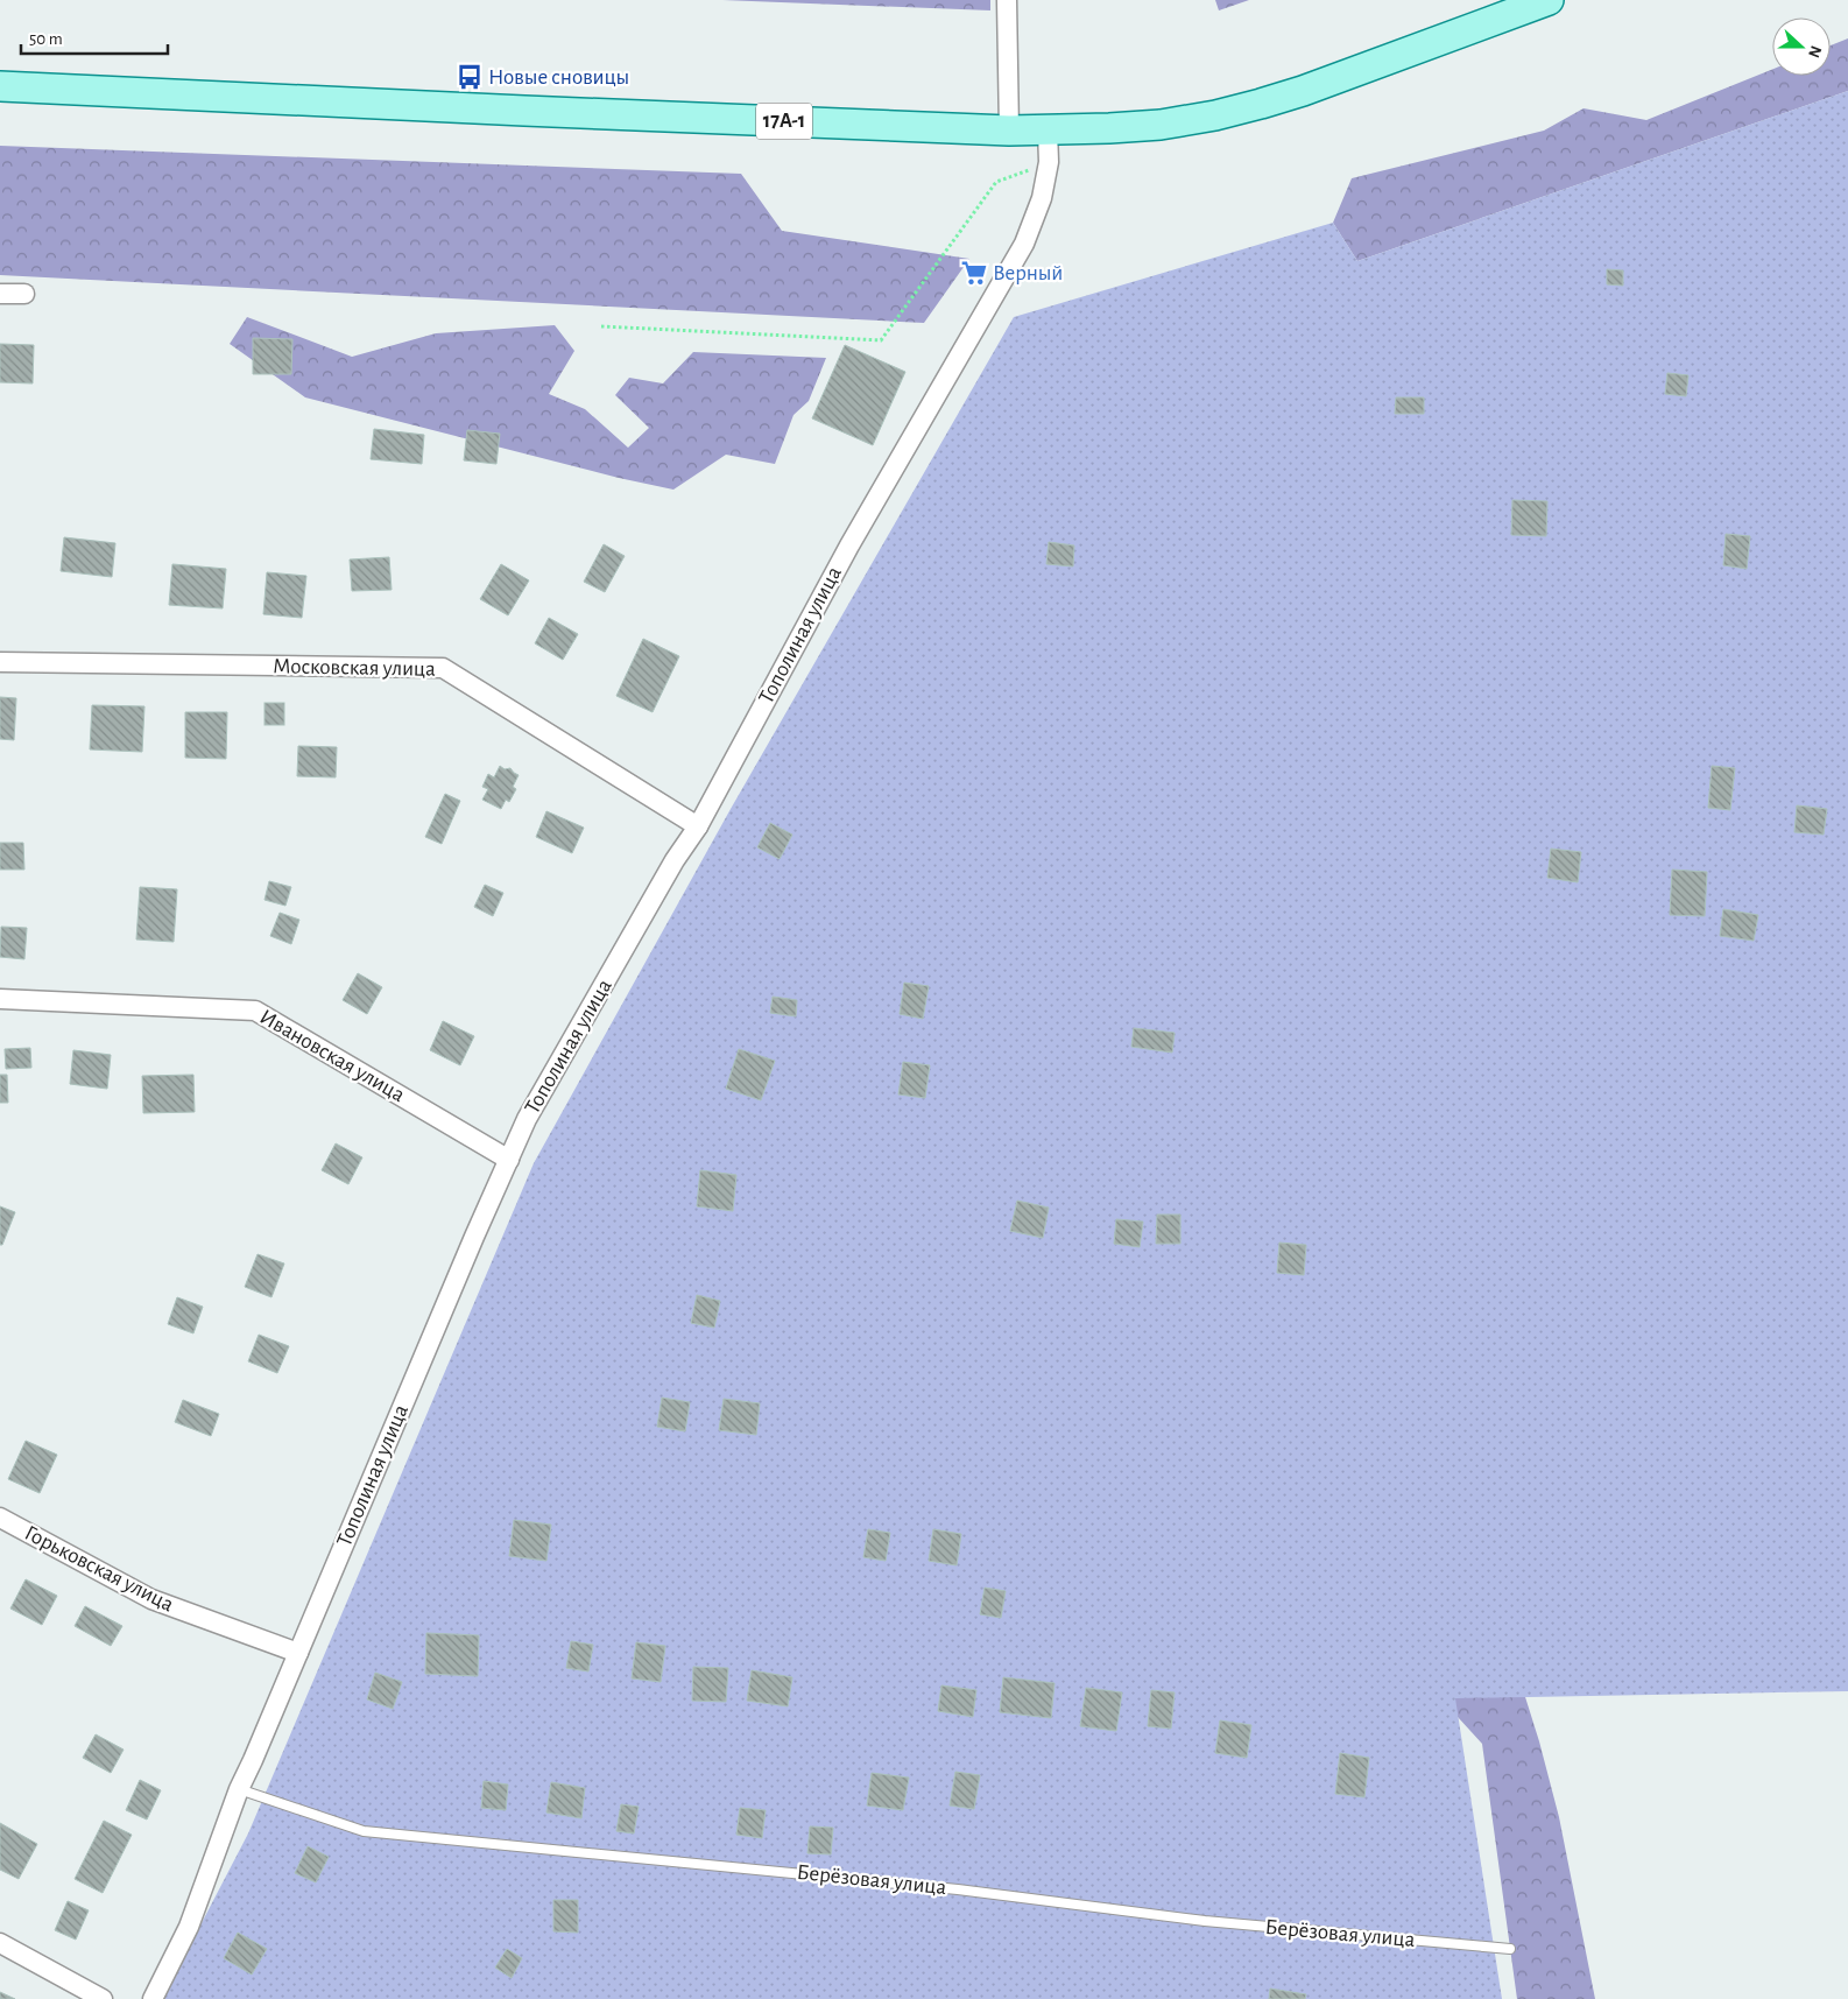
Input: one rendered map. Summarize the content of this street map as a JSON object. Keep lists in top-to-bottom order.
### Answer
{
  "streets": {
    "main road": ["17А-1"],
    "street": [
      "Тополиная улица",
      "Московская улица",
      "Ивановская улица",
      "Горьковская улица"
    ],
    "lane": ["Берёзовая улица"]
  },
  "crossings": [
    ["17А-1", "Тополиная улица"],
    ["Тополиная улица", "Московская улица"],
    ["Тополиная улица", "Ивановская улица"],
    ["Тополиная улица", "Горьковская улица"],
    ["Тополиная улица", "Берёзовая улица"]
  ],
  "places": {
    "bus stop": ["Новые сновицы"],
    "supermarket": ["Верный"]
  },
  "scale_bar": "50 m",
  "north": "right"
}
